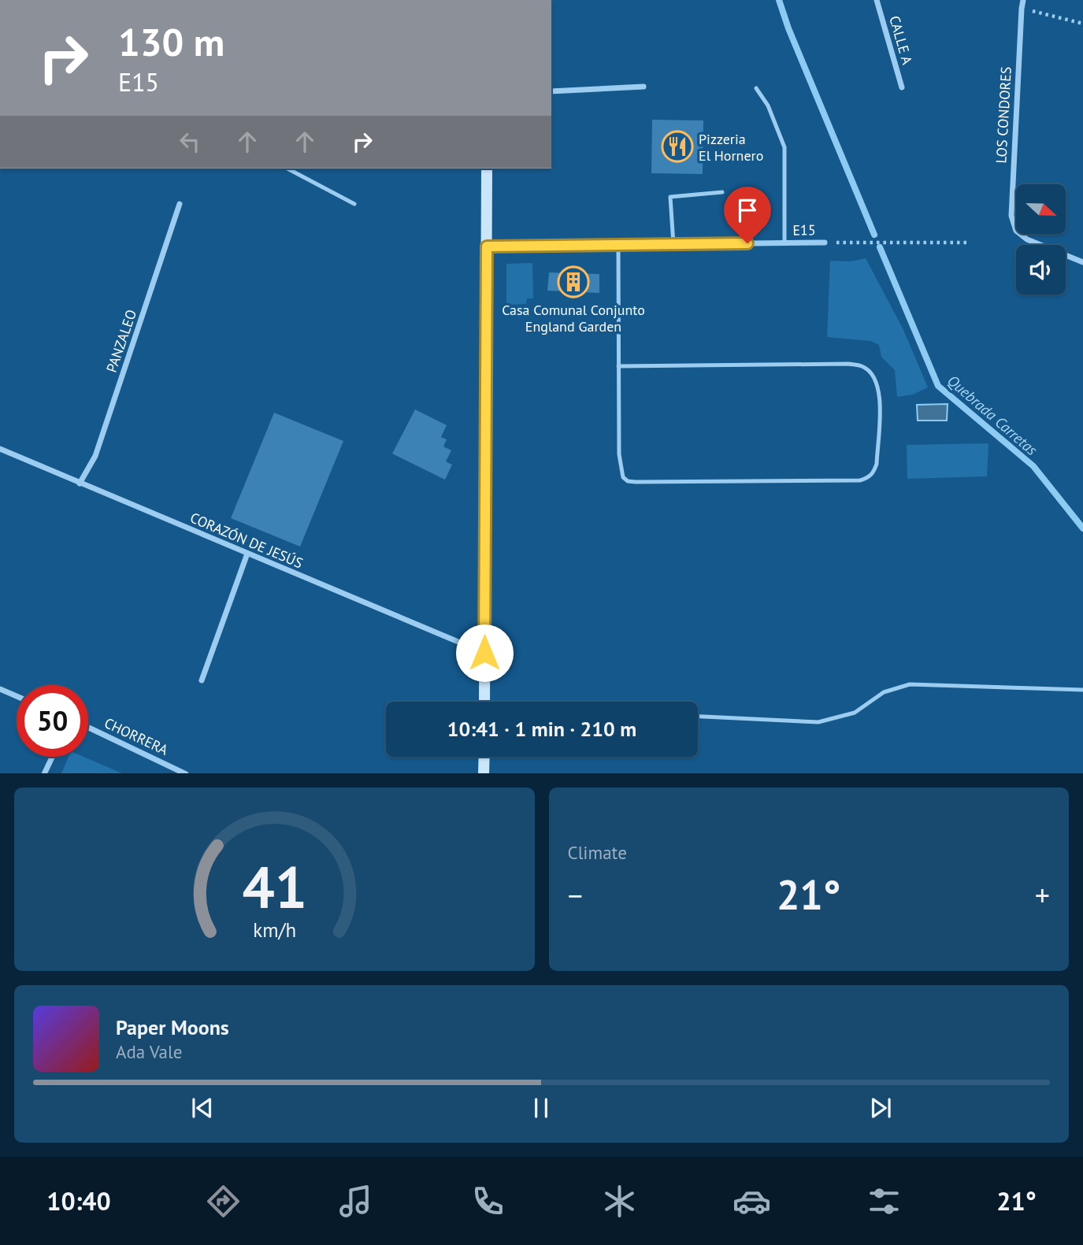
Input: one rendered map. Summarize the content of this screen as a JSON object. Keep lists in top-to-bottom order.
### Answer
{
  "streets": {
    "street": [
      "CALLE A",
      "LOS CONDORES",
      "E15",
      "PANZALEO",
      "CORAZÓN DE JESÚS",
      "CHORRERA"
    ]
  },
  "crossings": [
    ["PANZALEO", "CORAZÓN DE JESÚS"]
  ],
  "water": ["Quebrada Carretas"],
  "places": {
    "restaurant": ["Pizzeria El Hornero"],
    "building": ["Casa Comunal Conjunto England Garden"]
  },
  "north": "right",
  "page": {
    "turn": ["130 m", "E15"],
    "limit": "50",
    "trip": "10:41 · 1 min · 210 m",
    "tile": "Climate",
    "heat": ["−", "21°", "+"],
    "song": ["Paper Moons", "Ada Vale"],
    "tabs": ["10:40", "21°"],
    "gauge": ["41", "km/h"]
  }
}
